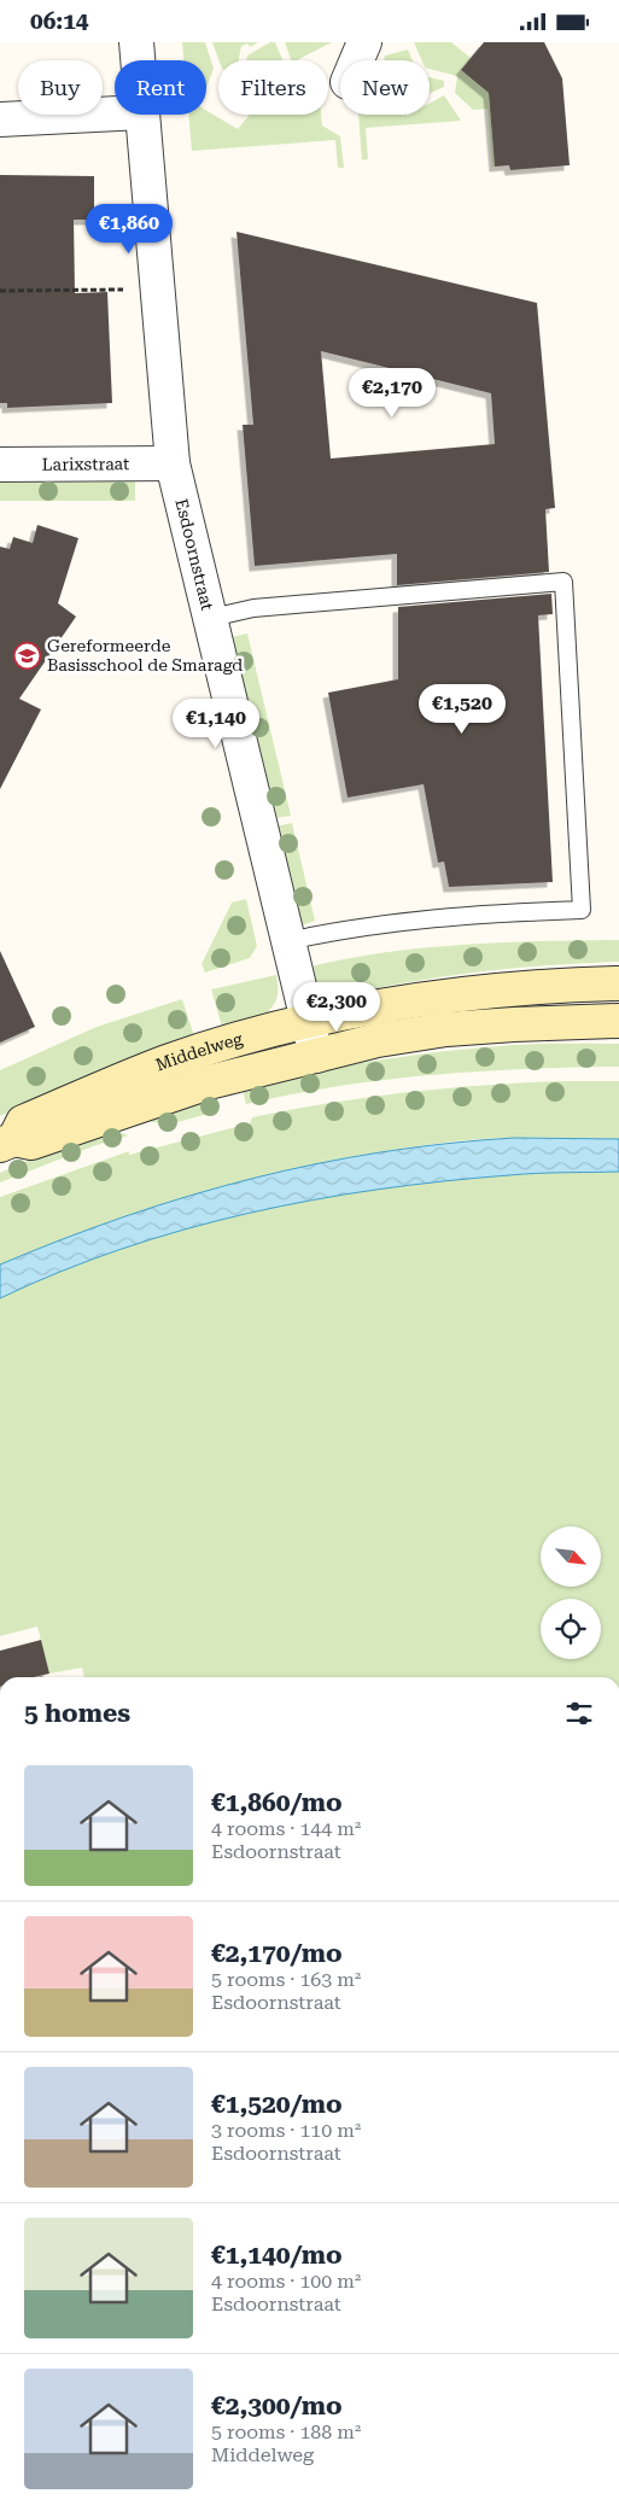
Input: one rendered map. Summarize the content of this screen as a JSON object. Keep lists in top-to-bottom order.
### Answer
{
  "streets": {
    "main road": ["Middelweg"],
    "street": ["Larixstraat", "Esdoornstraat"]
  },
  "crossings": [
    ["Larixstraat", "Esdoornstraat"],
    ["Esdoornstraat", "Middelweg"]
  ],
  "places": {
    "school or university": ["Gereformeerde Basisschool de Smaragd"]
  },
  "north": "bottom right",
  "page": {
    "status": "06:14",
    "chip": [
      "Buy",
      "Rent",
      "Filters",
      "New"
    ],
    "price": [
      "€1,860",
      "€2,170",
      "€1,520",
      "€1,140",
      "€2,300"
    ],
    "heading": "5 homes",
    "list": [
      {
        "name": "€1,860/mo",
        "note": "4 rooms · 144 m² · Esdoornstraat"
      },
      {
        "name": "€2,170/mo",
        "note": "5 rooms · 163 m² · Esdoornstraat"
      },
      {
        "name": "€1,520/mo",
        "note": "3 rooms · 110 m² · Esdoornstraat"
      },
      {
        "name": "€1,140/mo",
        "note": "4 rooms · 100 m² · Esdoornstraat"
      },
      {
        "name": "€2,300/mo",
        "note": "5 rooms · 188 m² · Middelweg"
      }
    ]
  }
}
